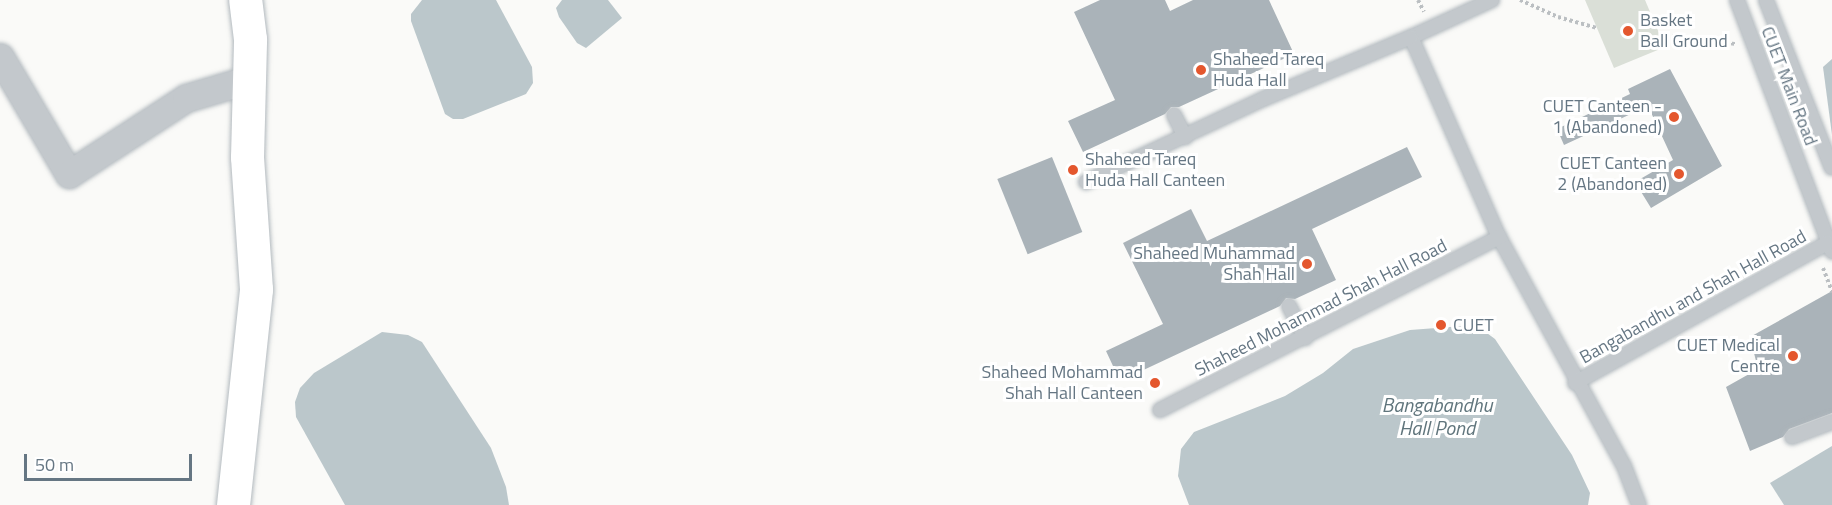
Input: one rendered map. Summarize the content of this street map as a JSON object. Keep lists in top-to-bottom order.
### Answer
{
  "streets": {
    "lane": ["CUET Main Road", "Bangabandhu and Shah Hall Road", "Shaheed Mohammad Shah Hall Road"]
  },
  "crossings": [
    ["CUET Main Road", "Bangabandhu and Shah Hall Road"]
  ],
  "water": ["Bangabandhu Hall Pond"],
  "places": [
    "Basket Ball Ground",
    "Shaheed Tareq Huda Hall",
    "CUET Canteen - 1 (Abandoned)",
    "Shaheed Tareq Huda Hall Canteen",
    "CUET Canteen 2 (Abandoned)",
    "Shaheed Muhammad Shah Hall",
    "CUET",
    "CUET Medical Centre",
    "Shaheed Mohammad Shah Hall Canteen"
  ],
  "scale_bar": "50 m"
}
